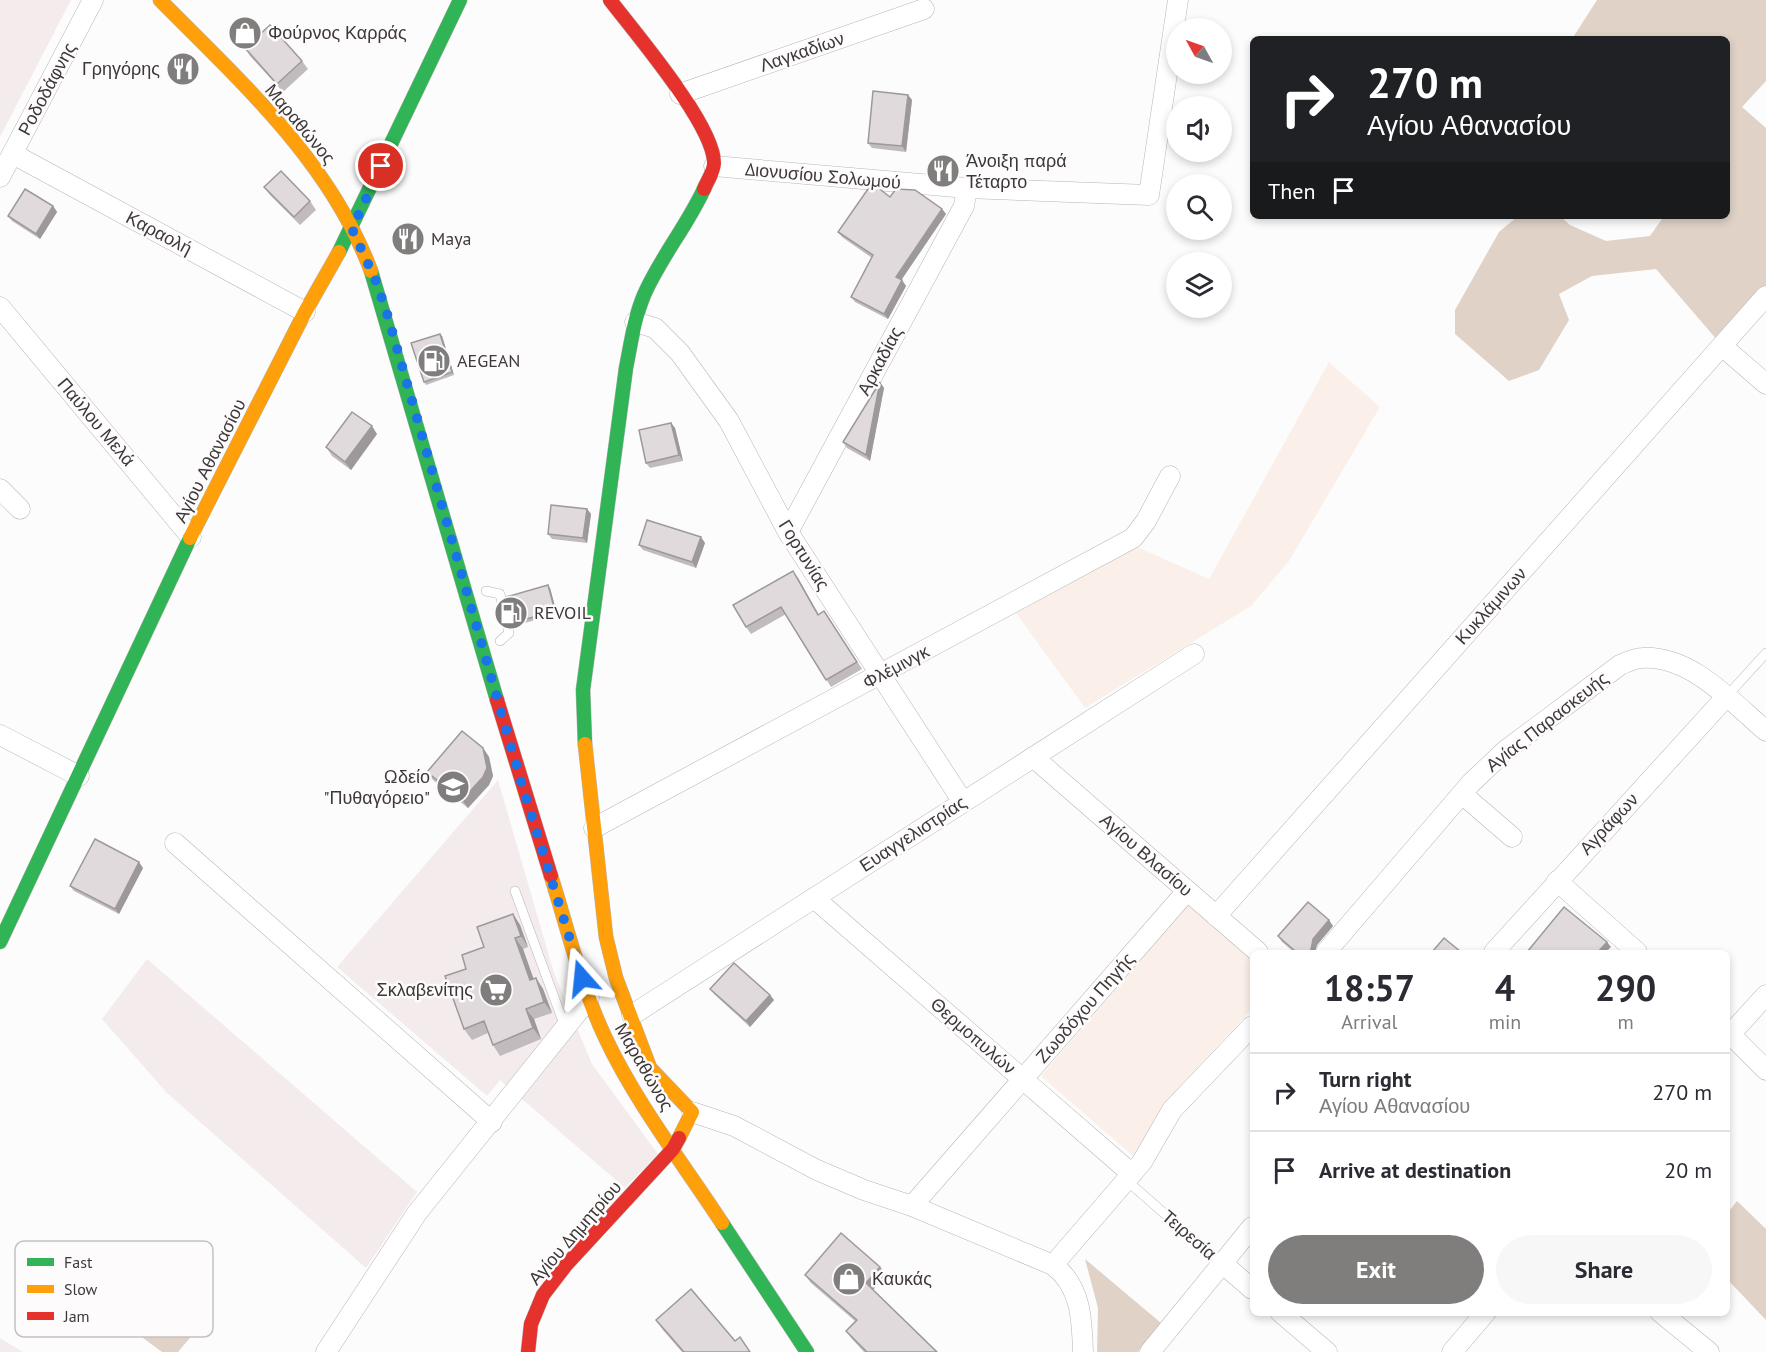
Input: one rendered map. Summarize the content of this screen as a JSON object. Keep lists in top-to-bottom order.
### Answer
{
  "streets": {
    "street": [
      "Λαγκαδίων",
      "Ροδοδάφνης",
      "Μαραθώνος",
      "Διονυσίου Σολωμού",
      "Καραολή",
      "Αρκαδίας",
      "Παύλου Μελά",
      "Αγίου Αθανασίου",
      "Γορτυνίας",
      "Κυκλάμινων",
      "Φλέμινγκ",
      "Αγίας Παρασκευής",
      "Αγράφων",
      "Ευαγγελιστρίας",
      "Αγίου Βλασίου",
      "Ζωοδόχου Πηγής",
      "Θερμοπυλών",
      "Αγίου Δημητρίου",
      "Τειρεσία"
    ]
  },
  "crossings": [
    ["Ροδοδάφνης", "Καραολή"],
    ["Μαραθώνος", "Αγίου Αθανασίου"],
    ["Μαραθώνος", "Αγίου Δημητρίου"],
    ["Διονυσίου Σολωμού", "Αρκαδίας"],
    ["Καραολή", "Αγίου Αθανασίου"],
    ["Αρκαδίας", "Γορτυνίας"],
    ["Παύλου Μελά", "Αγίου Αθανασίου"],
    ["Γορτυνίας", "Φλέμινγκ"],
    ["Γορτυνίας", "Ευαγγελιστρίας"],
    ["Κυκλάμινων", "Αγίου Βλασίου"],
    ["Αγίας Παρασκευής", "Αγράφων"],
    ["Ευαγγελιστρίας", "Αγίου Βλασίου"],
    ["Ευαγγελιστρίας", "Θερμοπυλών"],
    ["Αγίου Βλασίου", "Ζωοδόχου Πηγής"],
    ["Ζωοδόχου Πηγής", "Θερμοπυλών"],
    ["Θερμοπυλών", "Τειρεσία"]
  ],
  "places": {
    "shop": ["Φούρνος Καρράς", "Καυκάς"],
    "restaurant": ["Γρηγόρης", "Άνοιξη παρά Τέταρτο", "Maya"],
    "fuel station": ["AEGEAN", "REVOIL"],
    "school or university": ["Ωδείο \"Πυθαγόρειο\""],
    "supermarket": ["Σκλαβενίτης"]
  },
  "legend": ["Fast", "Slow", "Jam"],
  "north": "top left",
  "page": {
    "turn": ["270 m", "Αγίου Αθανασίου"],
    "then": "Then",
    "eta": [
      "18:57",
      "Arrival",
      "4",
      "min",
      "290",
      "m"
    ],
    "list": [
      {
        "name": "Turn right",
        "note": "Αγίου Αθανασίου",
        "value": "270 m"
      },
      {
        "name": "Arrive at destination",
        "value": "20 m"
      }
    ],
    "buttons": ["Exit", "Share"]
  }
}
